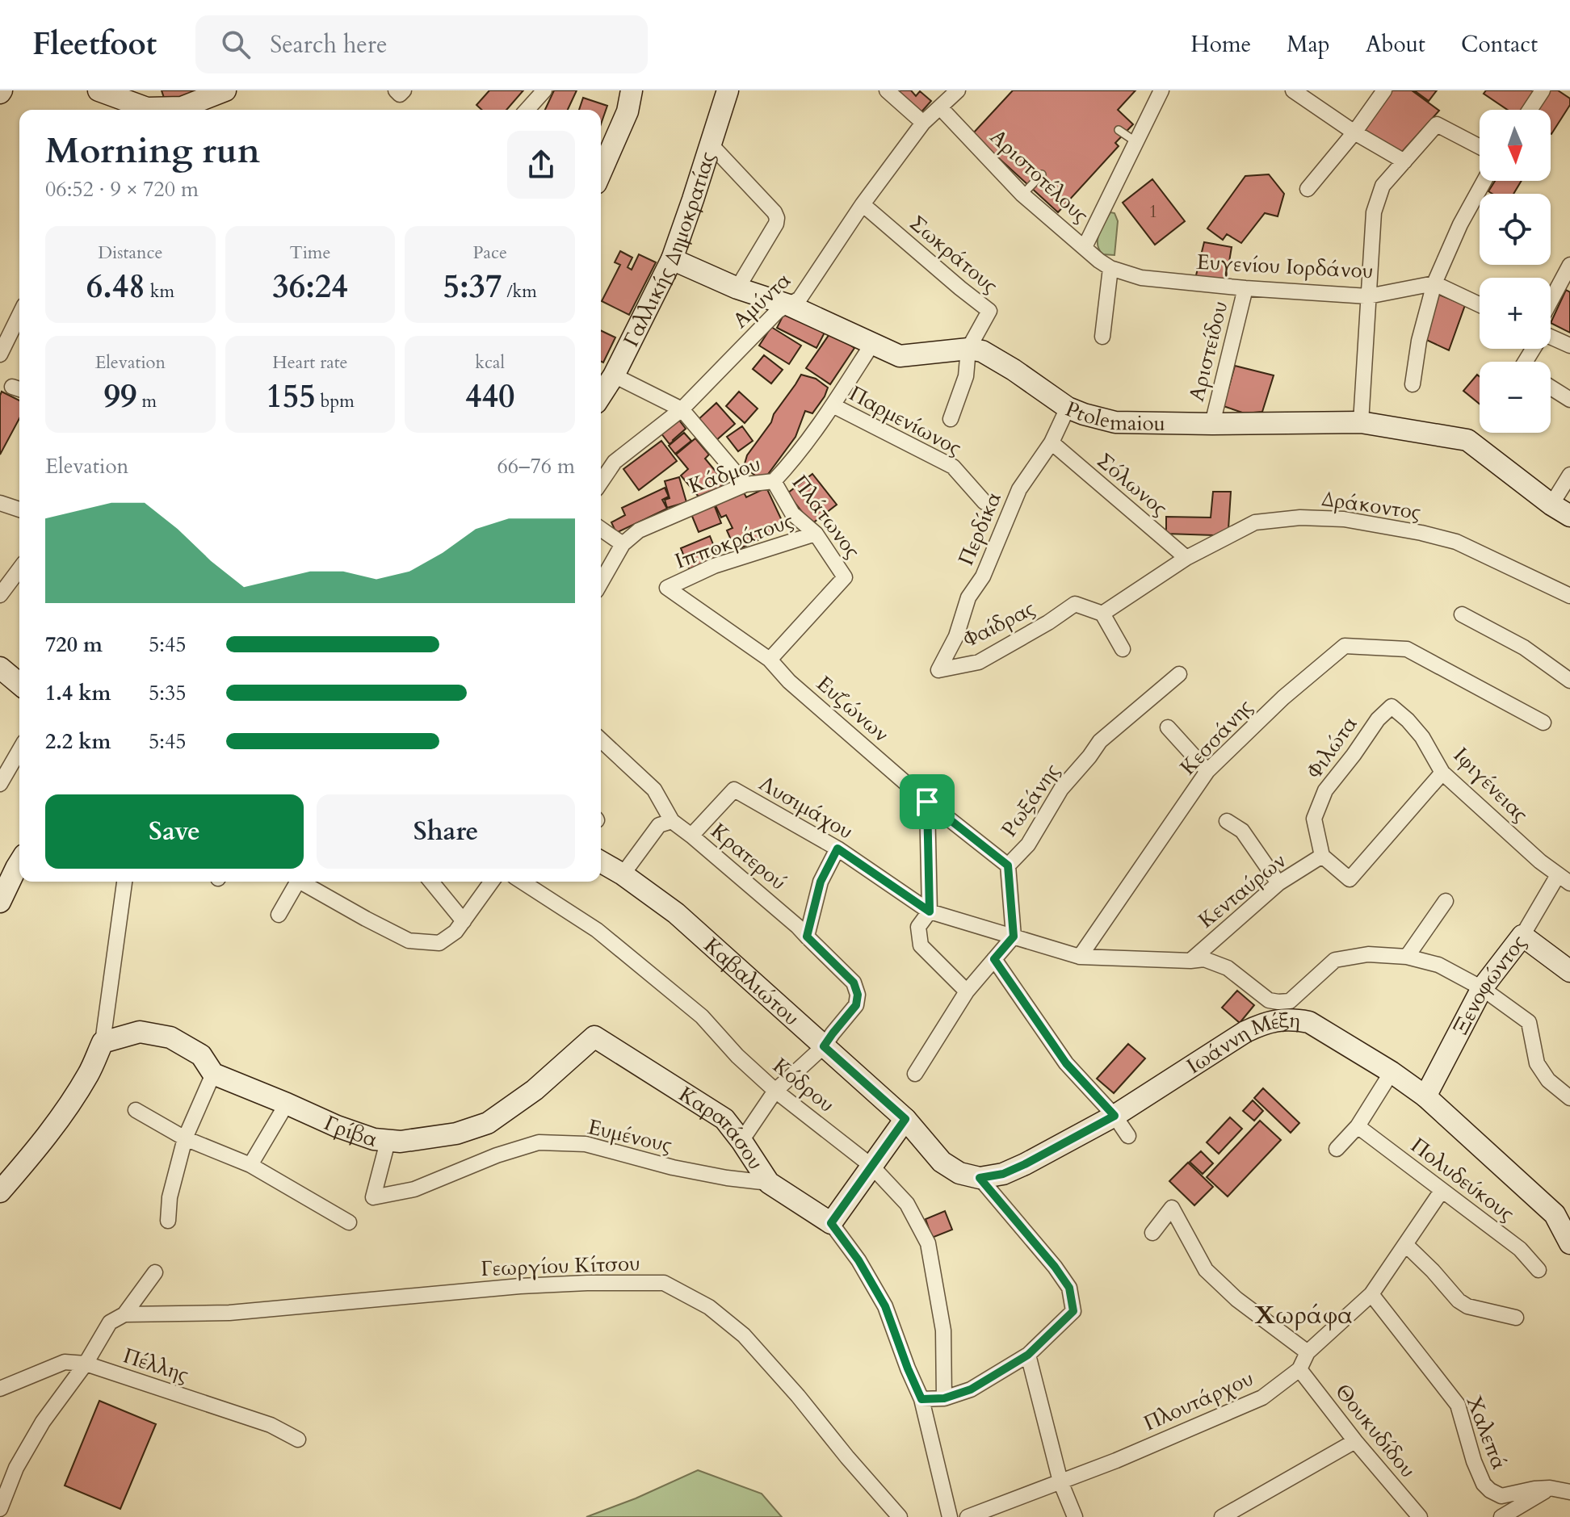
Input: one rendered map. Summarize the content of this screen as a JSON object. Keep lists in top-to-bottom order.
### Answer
{
  "streets": {
    "street": [
      "Αριστοτέλους",
      "Γαλλικής Δημοκρατίας",
      "Σωκράτους",
      "Ευγενίου Ιορδάνου",
      "Αμύντα",
      "Αριστείδου",
      "Ptolemaiou",
      "Παρμενίωνος",
      "Κάδμου",
      "Σόλωνος",
      "Δράκοντος",
      "Πλάτωνος",
      "Περδίκα",
      "Ιπποκράτους",
      "Φαίδρας",
      "Ευζώνων",
      "Κεσσάνης",
      "Φιλώτα",
      "Ιφιγένειας",
      "Ρωξάνης",
      "Λυσιμάχου",
      "Κρατερού",
      "Κενταύρων",
      "Καβαλιώτου",
      "Ξενοφώντος",
      "Ιωάννη Μέξη",
      "Κόδρου",
      "Γρίβα",
      "Καρατάσου",
      "Ευμένους",
      "Πολυδεύκους",
      "Γεωργίου Κίτσου",
      "Πέλλης",
      "Πλουτάρχου",
      "Θουκυδίδου",
      "Χαλεπά"
    ]
  },
  "crossings": [
    ["Αριστοτέλους", "Ευγενίου Ιορδάνου"],
    ["Αριστοτέλους", "Αμύντα"],
    ["Γαλλικής Δημοκρατίας", "Ptolemaiou"],
    ["Σωκράτους", "Αμύντα"],
    ["Σωκράτους", "Ptolemaiou"],
    ["Ευγενίου Ιορδάνου", "Αριστείδου"],
    ["Αμύντα", "Ptolemaiou"],
    ["Αριστείδου", "Ptolemaiou"],
    ["Ptolemaiou", "Κάδμου"],
    ["Ptolemaiou", "Περδίκα"],
    ["Παρμενίωνος", "Κάδμου"],
    ["Κάδμου", "Πλάτωνος"],
    ["Σόλωνος", "Δράκοντος"],
    ["Σόλωνος", "Περδίκα"],
    ["Δράκοντος", "Φαίδρας"],
    ["Πλάτωνος", "Ιπποκράτους"],
    ["Πλάτωνος", "Ευζώνων"],
    ["Περδίκα", "Φαίδρας"],
    ["Ιπποκράτους", "Ευζώνων"],
    ["Ευζώνων", "Ρωξάνης"],
    ["Κεσσάνης", "Λυσιμάχου"],
    ["Φιλώτα", "Ιφιγένειας"],
    ["Φιλώτα", "Κενταύρων"],
    ["Ιφιγένειας", "Ξενοφώντος"],
    ["Ρωξάνης", "Λυσιμάχου"],
    ["Λυσιμάχου", "Κρατερού"],
    ["Λυσιμάχου", "Κενταύρων"],
    ["Λυσιμάχου", "Ξενοφώντος"],
    ["Κρατερού", "Καβαλιώτου"],
    ["Καβαλιώτου", "Ιωάννη Μέξη"],
    ["Ξενοφώντος", "Ιωάννη Μέξη"],
    ["Γρίβα", "Καρατάσου"],
    ["Γρίβα", "Ευμένους"],
    ["Καρατάσου", "Ευμένους"],
    ["Πολυδεύκους", "Πλουτάρχου"],
    ["Πλουτάρχου", "Θουκυδίδου"],
    ["Πλουτάρχου", "Χαλεπά"]
  ],
  "districts": ["Χωράφα"],
  "house_numbers": ["1"],
  "north": "bottom",
  "page": {
    "header": "Fleetfoot",
    "search": "Search here",
    "nav": [
      "Home",
      "Map",
      "About",
      "Contact"
    ],
    "map_buttons": ["+", "−"],
    "heading": ["Morning run", "06:52 · 9 × 720 m"],
    "stats": [
      ["Distance", "6.48 km"],
      ["Time", "36:24"],
      ["Pace", "5:37 /km"],
      ["Elevation", "99 m"],
      ["Heart rate", "155 bpm"],
      ["kcal", "440"]
    ],
    "chart": ["Elevation", "66–76 m"],
    "list": [
      {
        "name": "720 m",
        "note": "5:45"
      },
      {
        "name": "1.4 km",
        "note": "5:35"
      },
      {
        "name": "2.2 km",
        "note": "5:45"
      }
    ],
    "buttons": ["Save", "Share"]
  }
}
